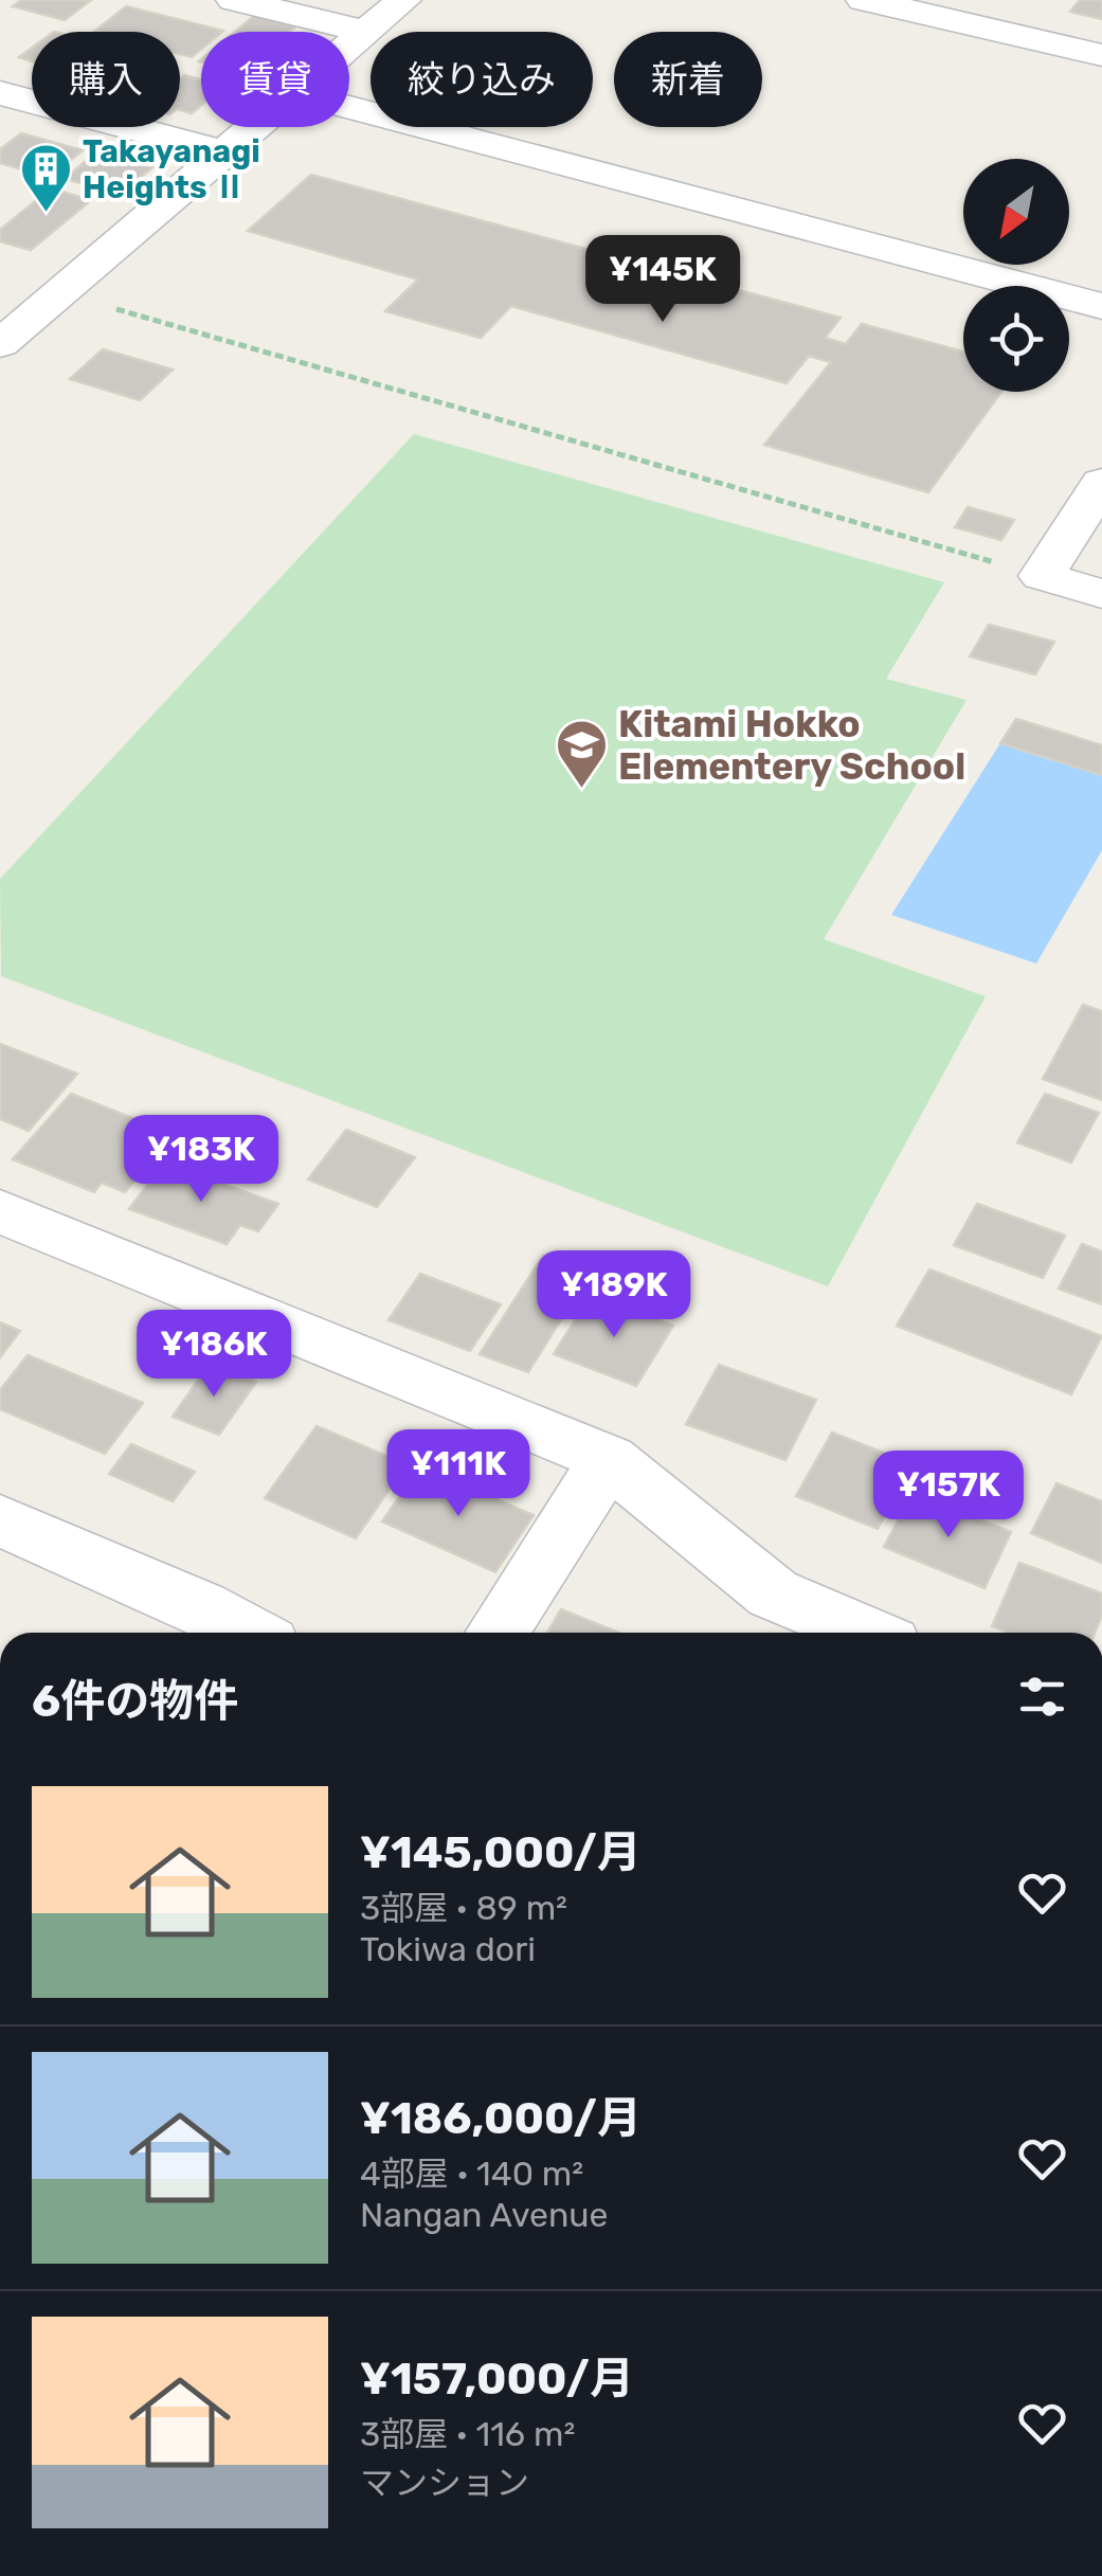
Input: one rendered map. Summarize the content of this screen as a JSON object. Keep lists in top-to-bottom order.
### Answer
{
  "places": {
    "building": ["Takayanagi Heights Ⅱ"],
    "school or university": ["Kitami Hokko Elementery School"]
  },
  "north": "bottom left",
  "page": {
    "chip": [
      "購入",
      "賃貸",
      "絞り込み",
      "新着"
    ],
    "price": [
      "¥145K",
      "¥183K",
      "¥189K",
      "¥186K",
      "¥111K",
      "¥157K"
    ],
    "heading": "6件の物件",
    "list": [
      {
        "name": "¥145,000/月",
        "note": "3部屋 · 89 m² · Tokiwa dori"
      },
      {
        "name": "¥186,000/月",
        "note": "4部屋 · 140 m² · Nangan Avenue"
      },
      {
        "name": "¥157,000/月",
        "note": "3部屋 · 116 m² · マンション"
      }
    ]
  }
}
